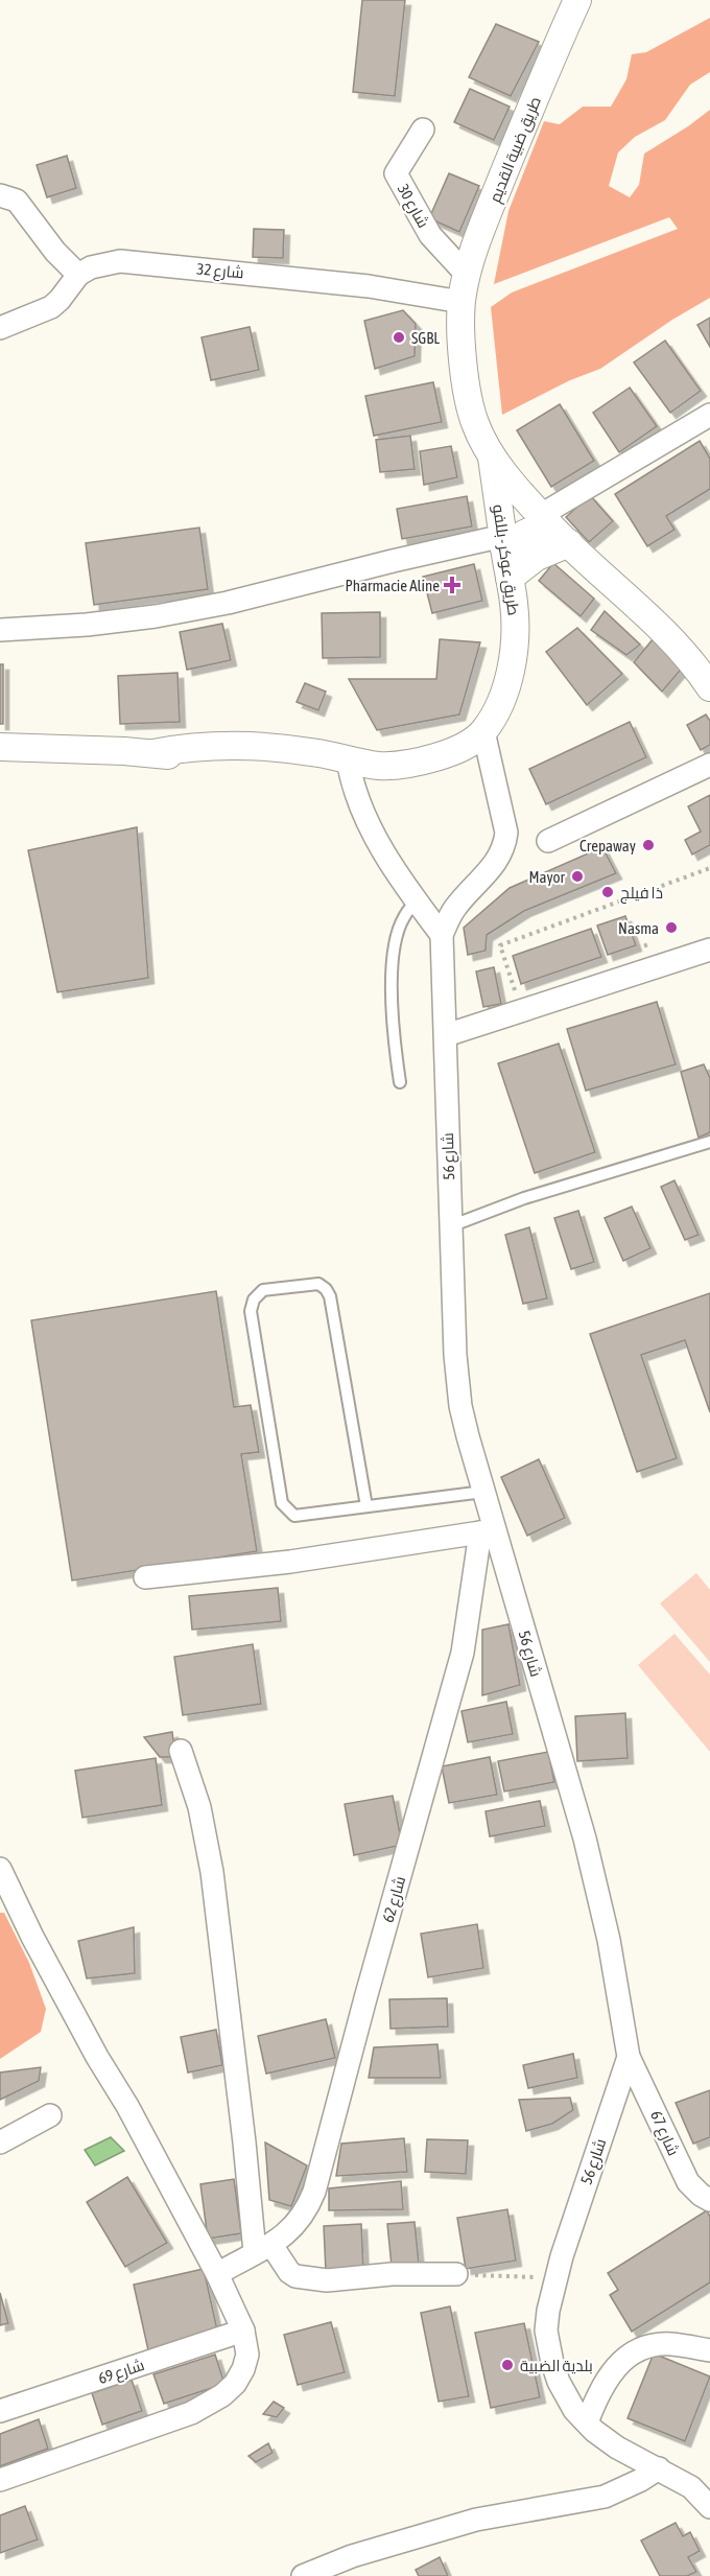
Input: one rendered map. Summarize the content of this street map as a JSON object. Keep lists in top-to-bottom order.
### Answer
{
  "streets": {
    "street": [
      "طريق ضبية القديم",
      "شارع 30",
      "شارع 32",
      "طريق عوكر - بللفو",
      "شارع 56",
      "شارع 62",
      "شارع 67",
      "شارع 69"
    ]
  },
  "crossings": [
    ["طريق ضبية القديم", "شارع 30"],
    ["طريق ضبية القديم", "شارع 32"],
    ["طريق ضبية القديم", "طريق عوكر - بللفو"],
    ["طريق عوكر - بللفو", "شارع 56"],
    ["شارع 56", "شارع 62"],
    ["شارع 56", "شارع 67"]
  ],
  "places": {
    "other": [
      "SGBL",
      "Crepaway",
      "Mayor",
      "ذا فيلج",
      "Nasma",
      "بلدية الضبية"
    ],
    "health": ["Pharmacie Aline"]
  }
}
